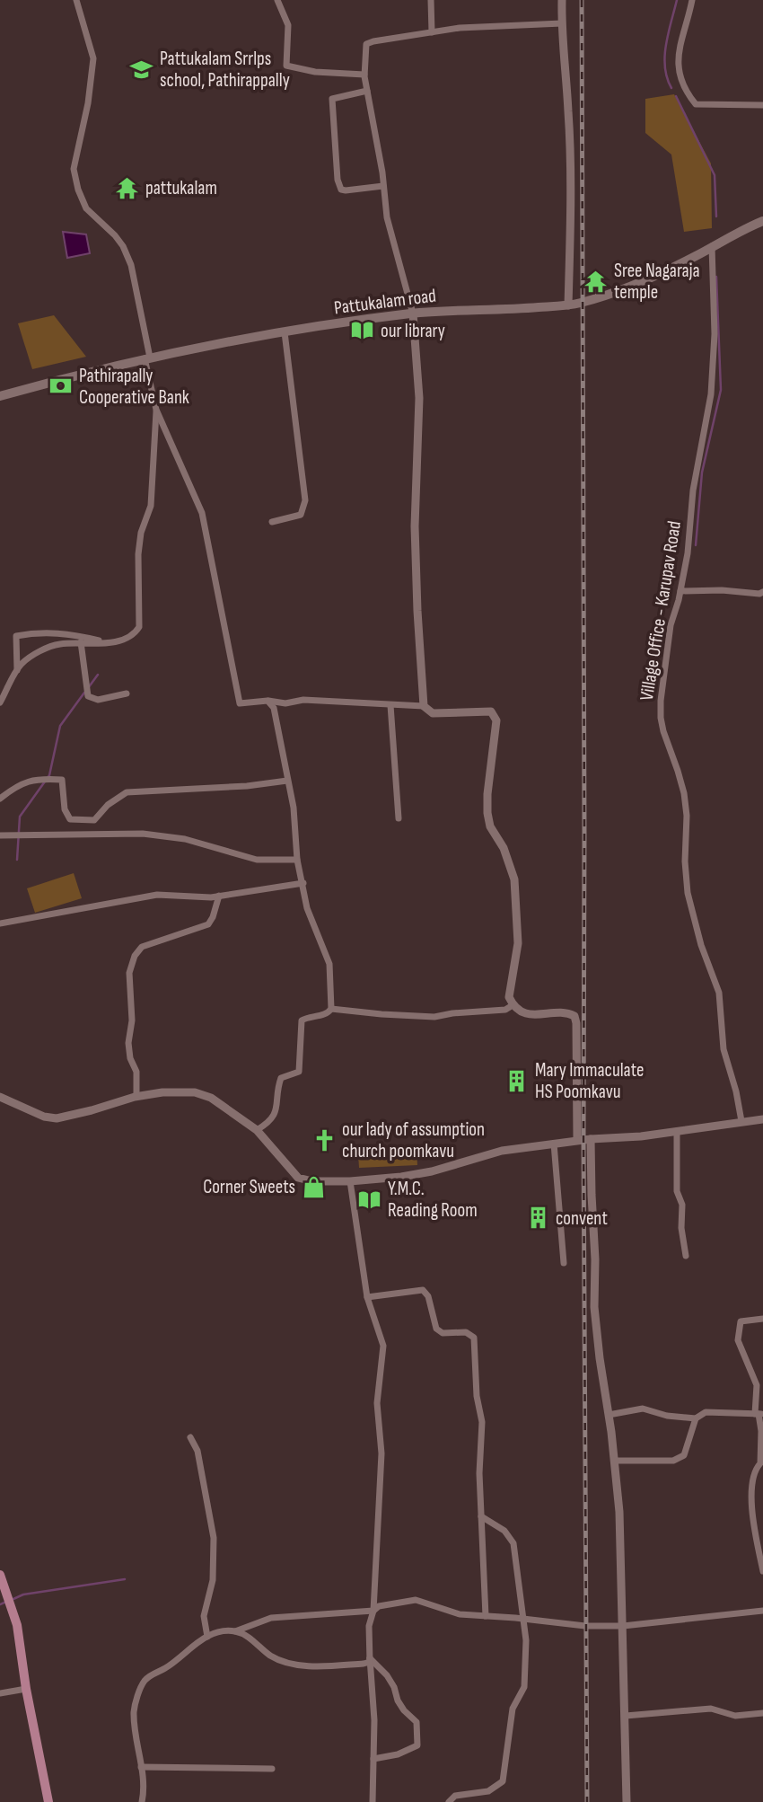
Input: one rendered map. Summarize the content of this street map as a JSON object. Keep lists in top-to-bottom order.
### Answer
{
  "streets": {
    "main road": ["Pattukalam road"],
    "street": ["Village Office - Karupav Road"]
  },
  "crossings": [
    ["Pattukalam road", "Village Office - Karupav Road"]
  ],
  "places": {
    "school or university": ["Pattukalam Srrlps school, Pathirappally"],
    "temple": ["pattukalam", "Sree Nagaraja temple"],
    "library": ["our library", "Y.M.C. Reading Room"],
    "bank": ["Pathirapally Cooperative Bank"],
    "building": ["Mary Immaculate HS Poomkavu", "convent"],
    "church": ["our lady of assumption church poomkavu"],
    "shop": ["Corner Sweets"]
  }
}
